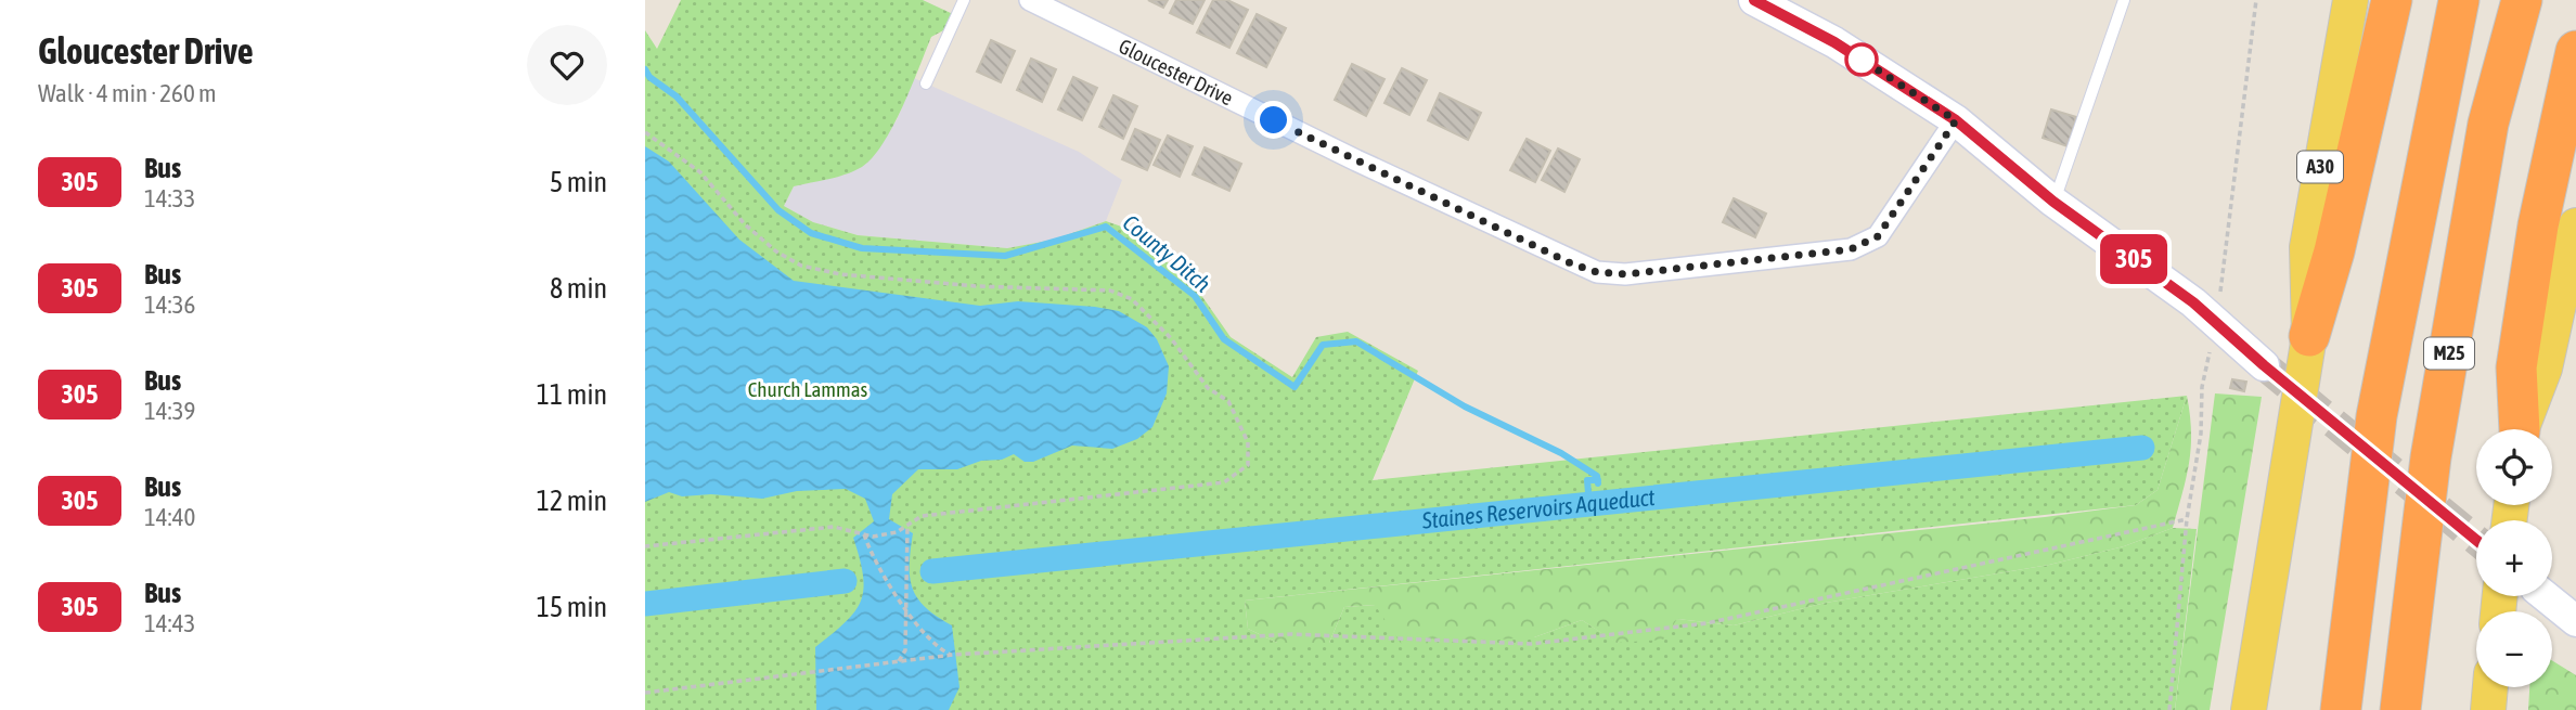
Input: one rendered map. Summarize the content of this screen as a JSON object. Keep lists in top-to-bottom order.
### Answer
{
  "streets": {
    "highway": ["M25"],
    "main road": ["A30"],
    "street": ["Gloucester Drive"]
  },
  "water": ["County Ditch", "Staines Reservoirs Aqueduct"],
  "parks": ["Church Lammas"],
  "lines": ["bus line 305"],
  "page": {
    "heading": ["Gloucester Drive", "Walk · 4 min · 260 m"],
    "on_map": "305",
    "list": [
      {
        "mark": "305",
        "name": "Bus",
        "note": "14:33",
        "value": "5 min"
      },
      {
        "mark": "305",
        "name": "Bus",
        "note": "14:36",
        "value": "8 min"
      },
      {
        "mark": "305",
        "name": "Bus",
        "note": "14:39",
        "value": "11 min"
      },
      {
        "mark": "305",
        "name": "Bus",
        "note": "14:40",
        "value": "12 min"
      },
      {
        "mark": "305",
        "name": "Bus",
        "note": "14:43",
        "value": "15 min"
      }
    ],
    "map_buttons": ["+", "−"]
  }
}
